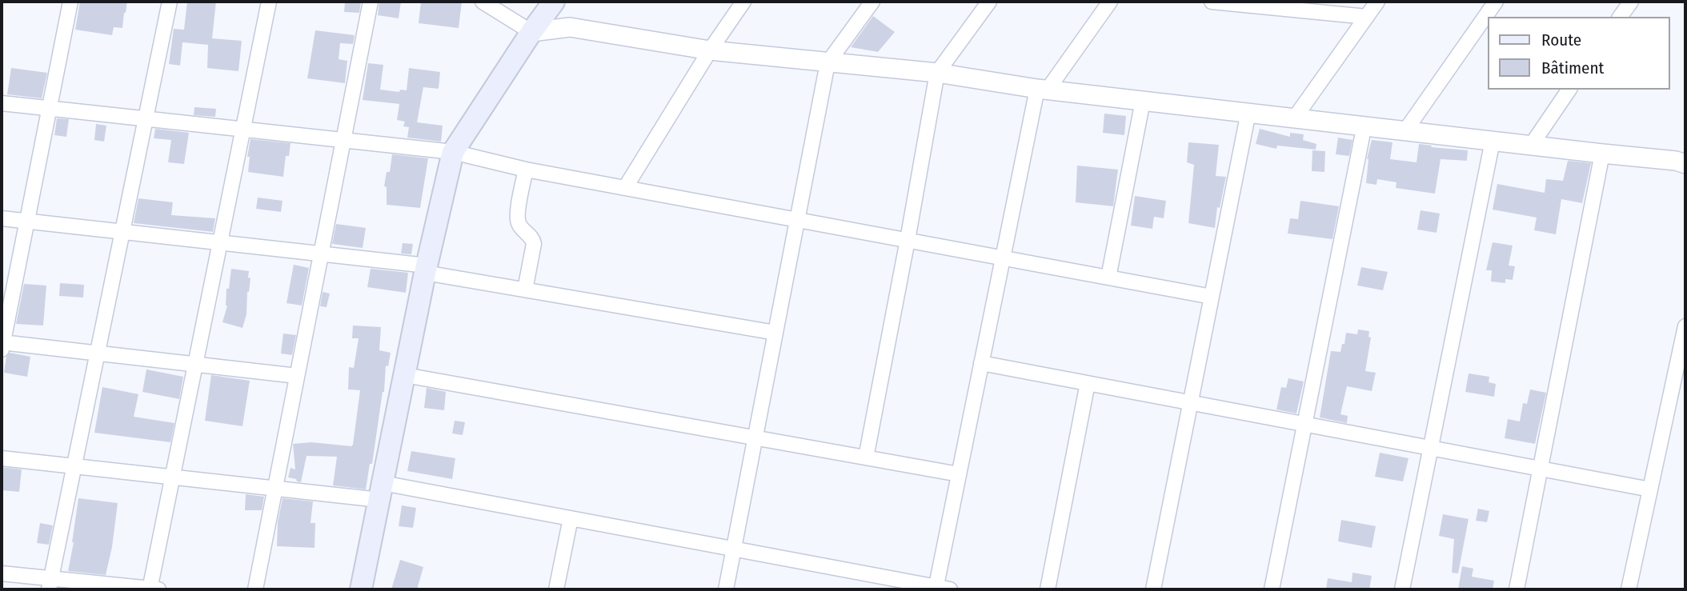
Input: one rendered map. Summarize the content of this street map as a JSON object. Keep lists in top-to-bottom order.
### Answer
{
  "legend": ["Route", "Bâtiment"]
}
